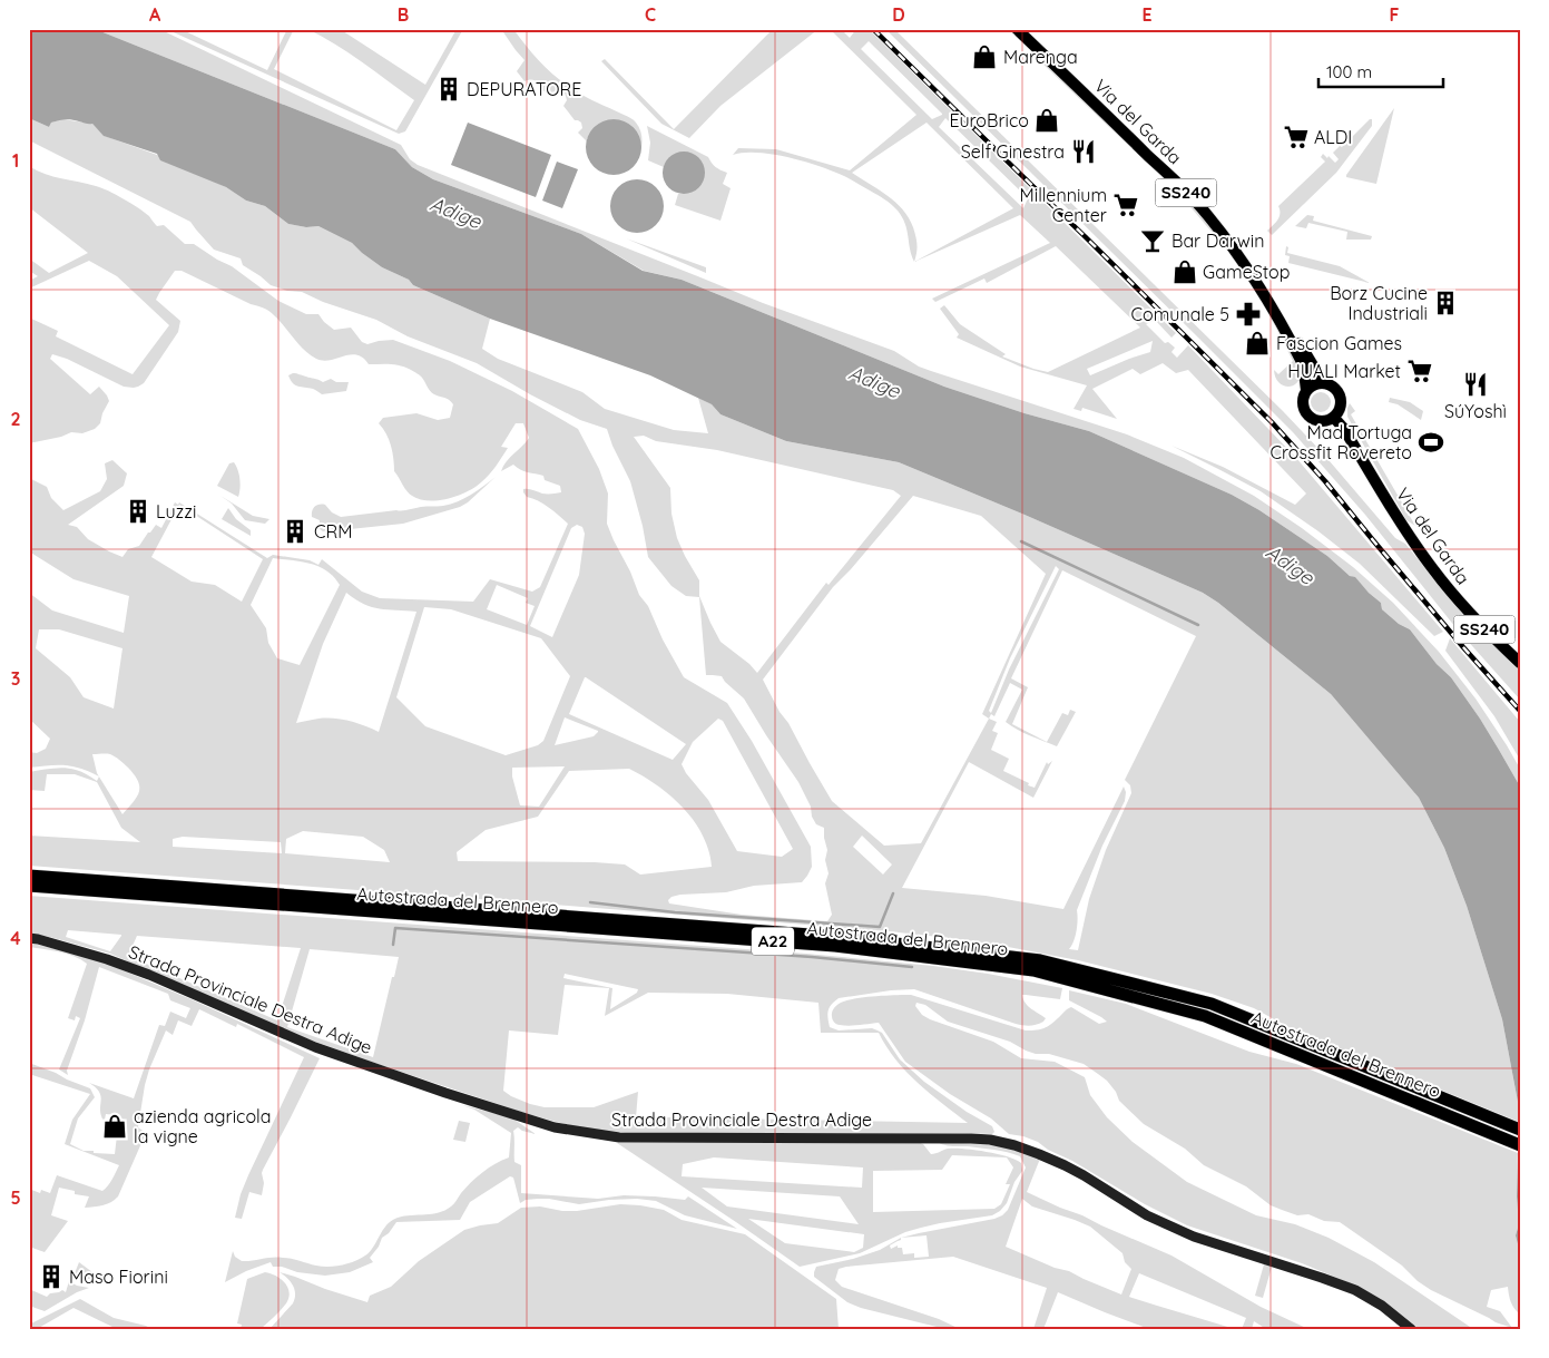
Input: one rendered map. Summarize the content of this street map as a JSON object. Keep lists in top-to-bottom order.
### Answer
{
  "streets": {
    "highway": ["Autostrada del Brennero", "A22"],
    "main road": ["Via del Garda", "SS240", "Strada Provinciale Destra Adige"]
  },
  "water": ["Adige"],
  "places": {
    "shop": [
      "Marenga",
      "EuroBrico",
      "GameStop",
      "Fascion Games",
      "azienda agricola la vigne"
    ],
    "building": [
      "DEPURATORE",
      "Borz Cucine Industriali",
      "Luzzi",
      "CRM",
      "Maso Fiorini"
    ],
    "supermarket": ["ALDI", "Millennium Center", "HUALI Market"],
    "restaurant": ["Self Ginestra", "SúYoshì"],
    "bar": ["Bar Darwin"],
    "pharmacy": ["Comunale 5"],
    "sports": ["Mad Tortuga Crossfit Rovereto"]
  },
  "scale_bar": "100 m",
  "grid": {
    "columns": [
      "A",
      "B",
      "C",
      "D",
      "E",
      "F"
    ],
    "rows": [
      "1",
      "2",
      "3",
      "4",
      "5"
    ]
  }
}
